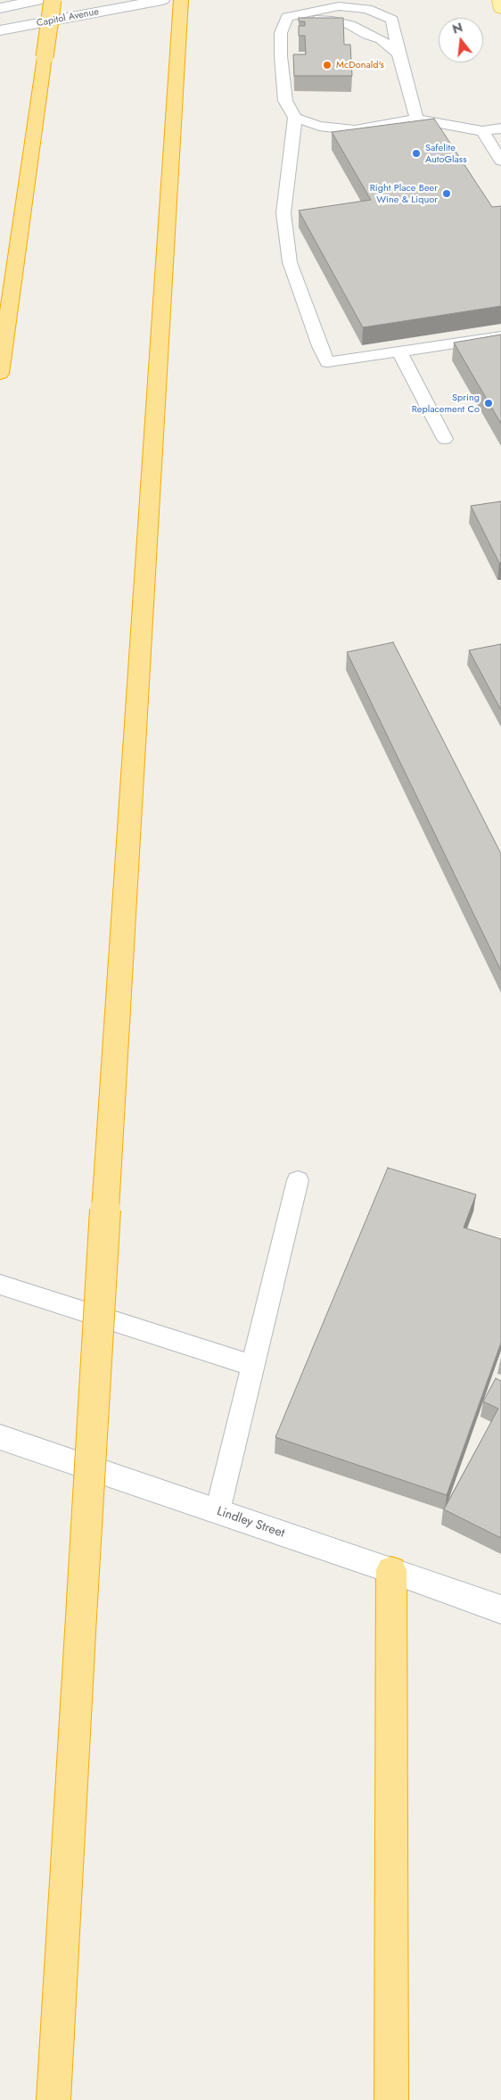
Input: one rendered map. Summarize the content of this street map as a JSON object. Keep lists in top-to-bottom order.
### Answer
{
  "streets": {
    "main road": ["Capitol Avenue", "Lindley Street"]
  },
  "places": [
    "McDonald's",
    "Safelite AutoGlass",
    "Right Place Beer Wine & Liquor",
    "Spring Replacement Co"
  ],
  "north": "top"
}
